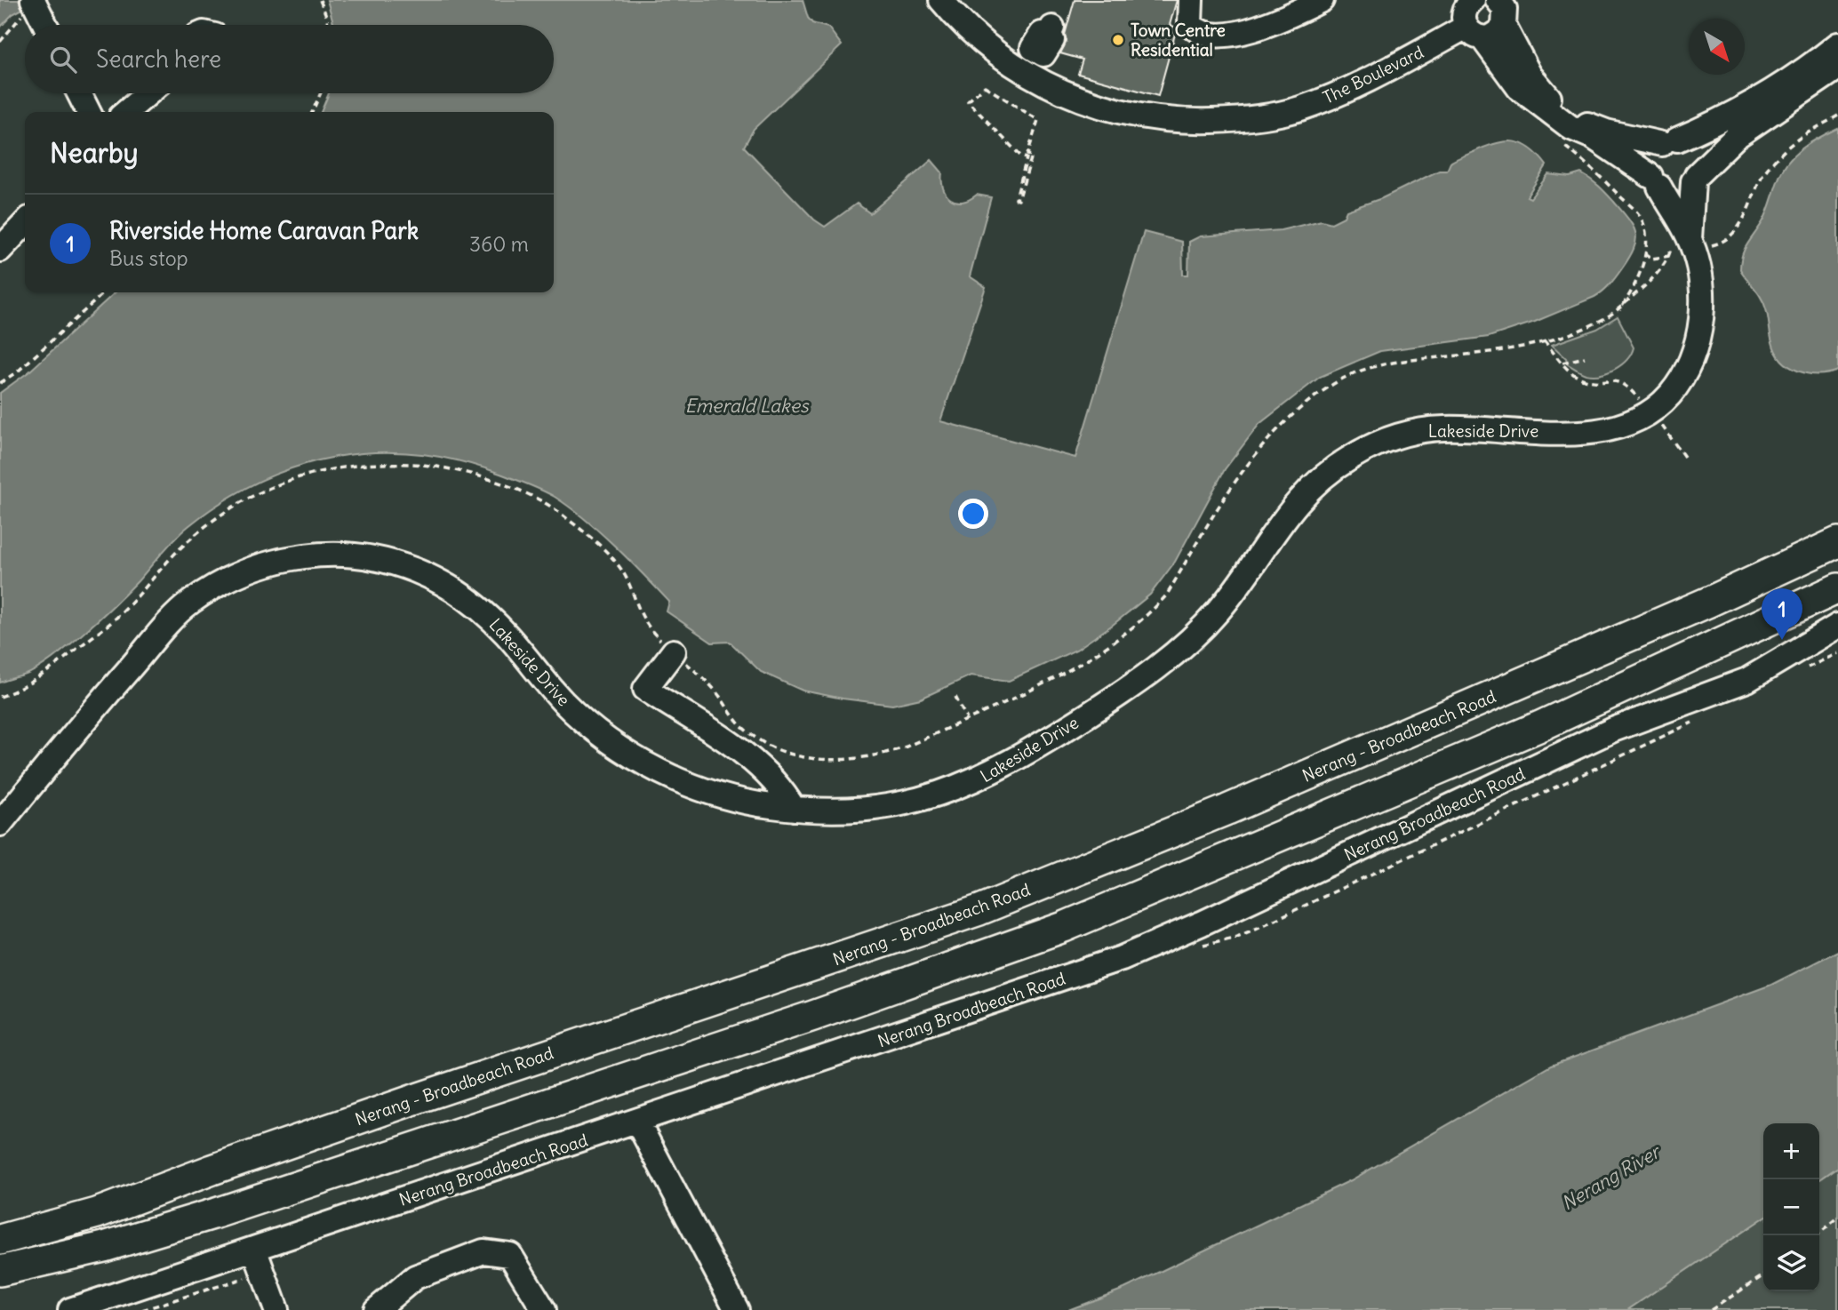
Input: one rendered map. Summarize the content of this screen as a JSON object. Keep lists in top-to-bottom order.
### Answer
{
  "streets": {
    "main road": ["Nerang - Broadbeach Road"],
    "street": ["The Boulevard", "Lakeside Drive", "Nerang Broadbeach Road"]
  },
  "water": ["Emerald Lakes", "Nerang River"],
  "places": ["Town Centre Residential"],
  "north": "bottom right",
  "page": {
    "search": "Search here",
    "heading": "Nearby",
    "list": [
      {
        "mark": "1",
        "name": "Riverside Home Caravan Park",
        "note": "Bus stop",
        "value": "360 m"
      }
    ],
    "pins": "1",
    "map_buttons": ["+", "−"]
  }
}
